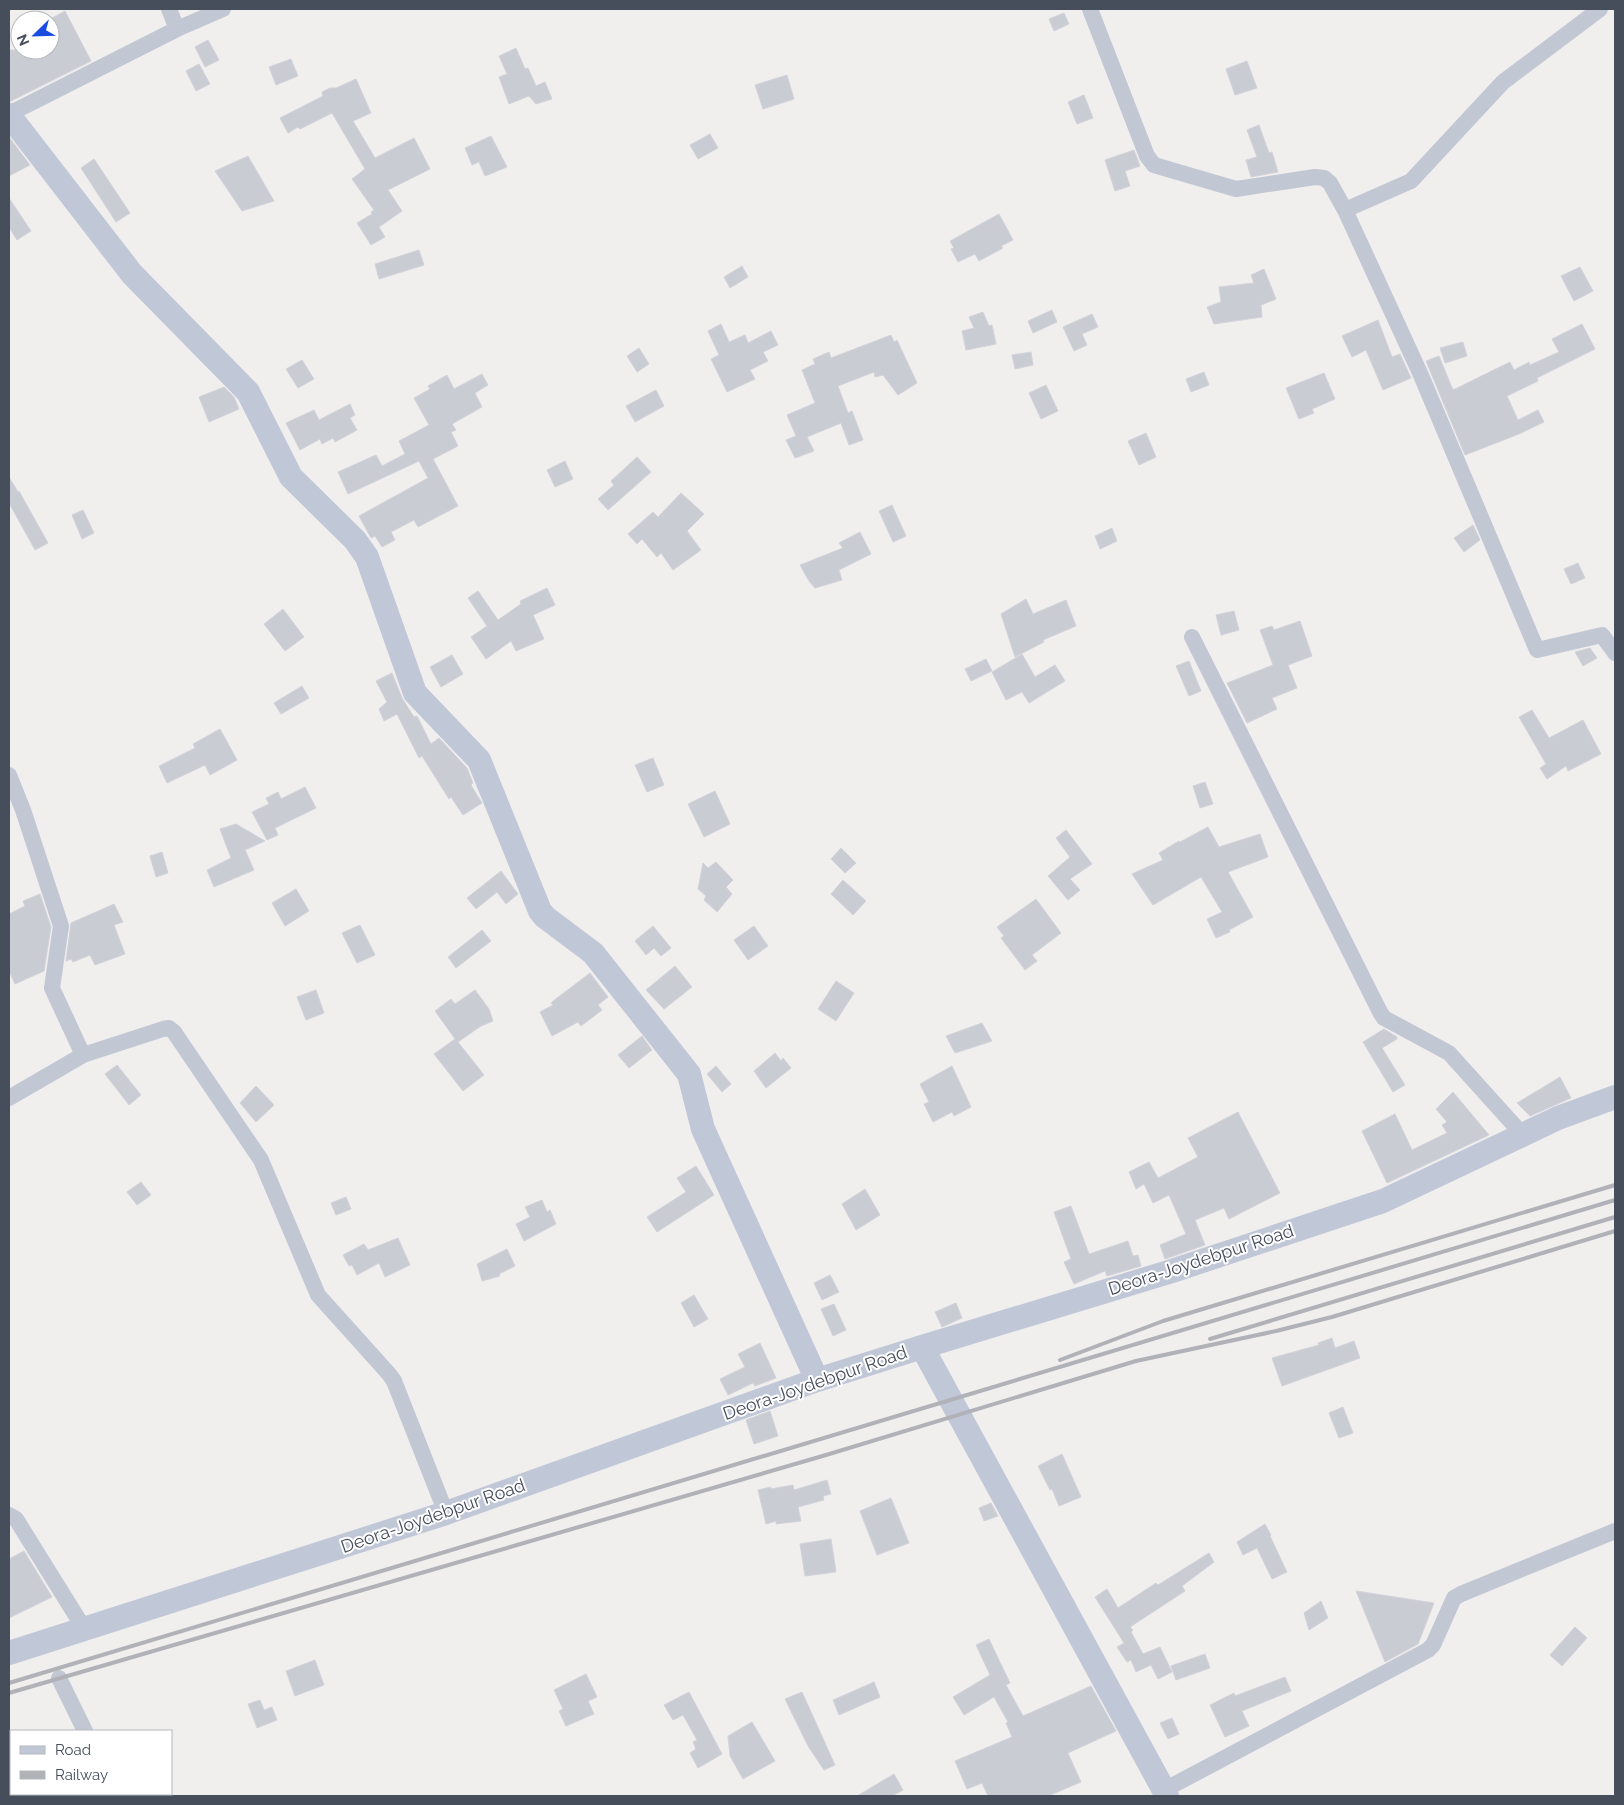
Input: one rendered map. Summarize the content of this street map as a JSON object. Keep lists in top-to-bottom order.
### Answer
{
  "streets": {
    "street": ["Deora-Joydebpur Road"]
  },
  "legend": ["Road", "Railway"],
  "north": "bottom left"
}
